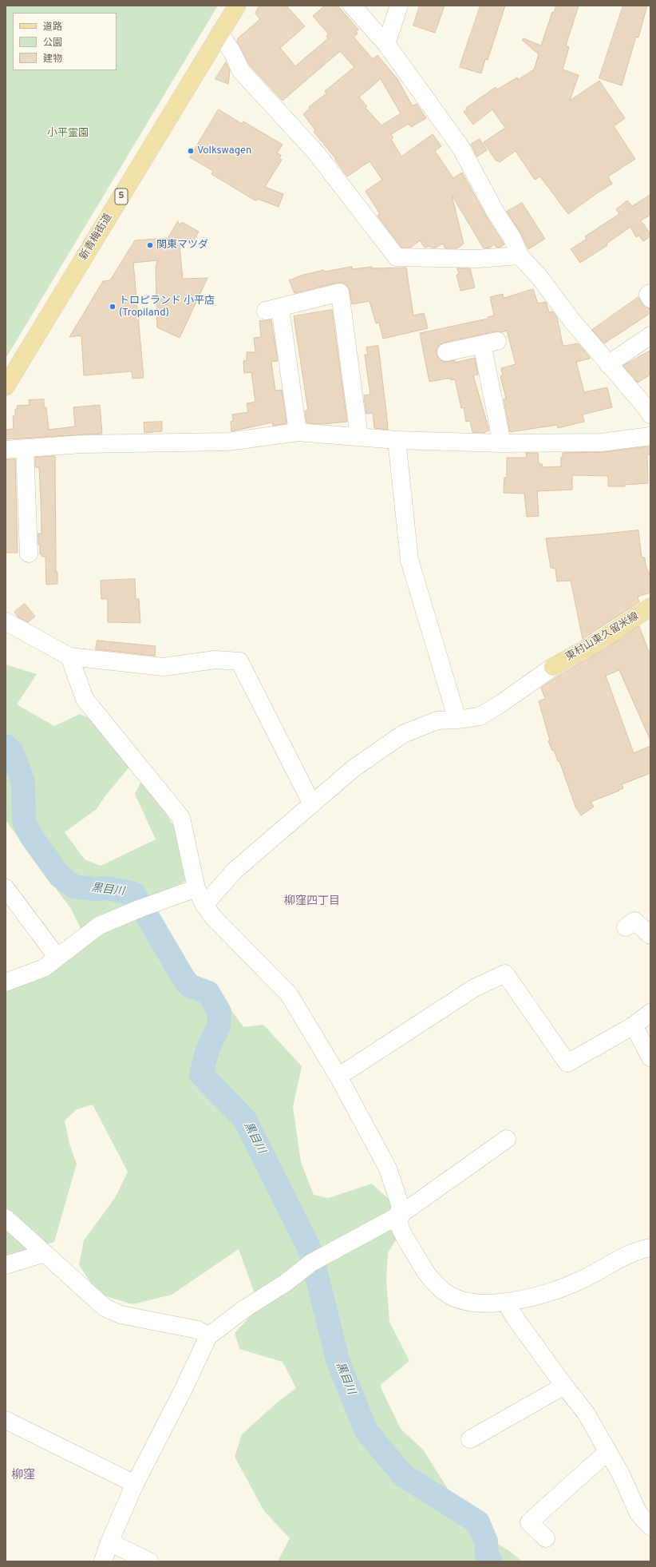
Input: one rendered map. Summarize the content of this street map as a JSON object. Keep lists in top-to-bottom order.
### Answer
{
  "streets": {
    "main road": ["5", "新青梅街道", "東村山東久留米線"]
  },
  "districts": ["柳窪四丁目", "柳窪"],
  "water": ["黒目川"],
  "parks": ["小平霊園"],
  "places": ["Volkswagen", "関東マツダ", "トロピランド 小平店 (Tropiland)"],
  "legend": ["道路", "公園", "建物"]
}
